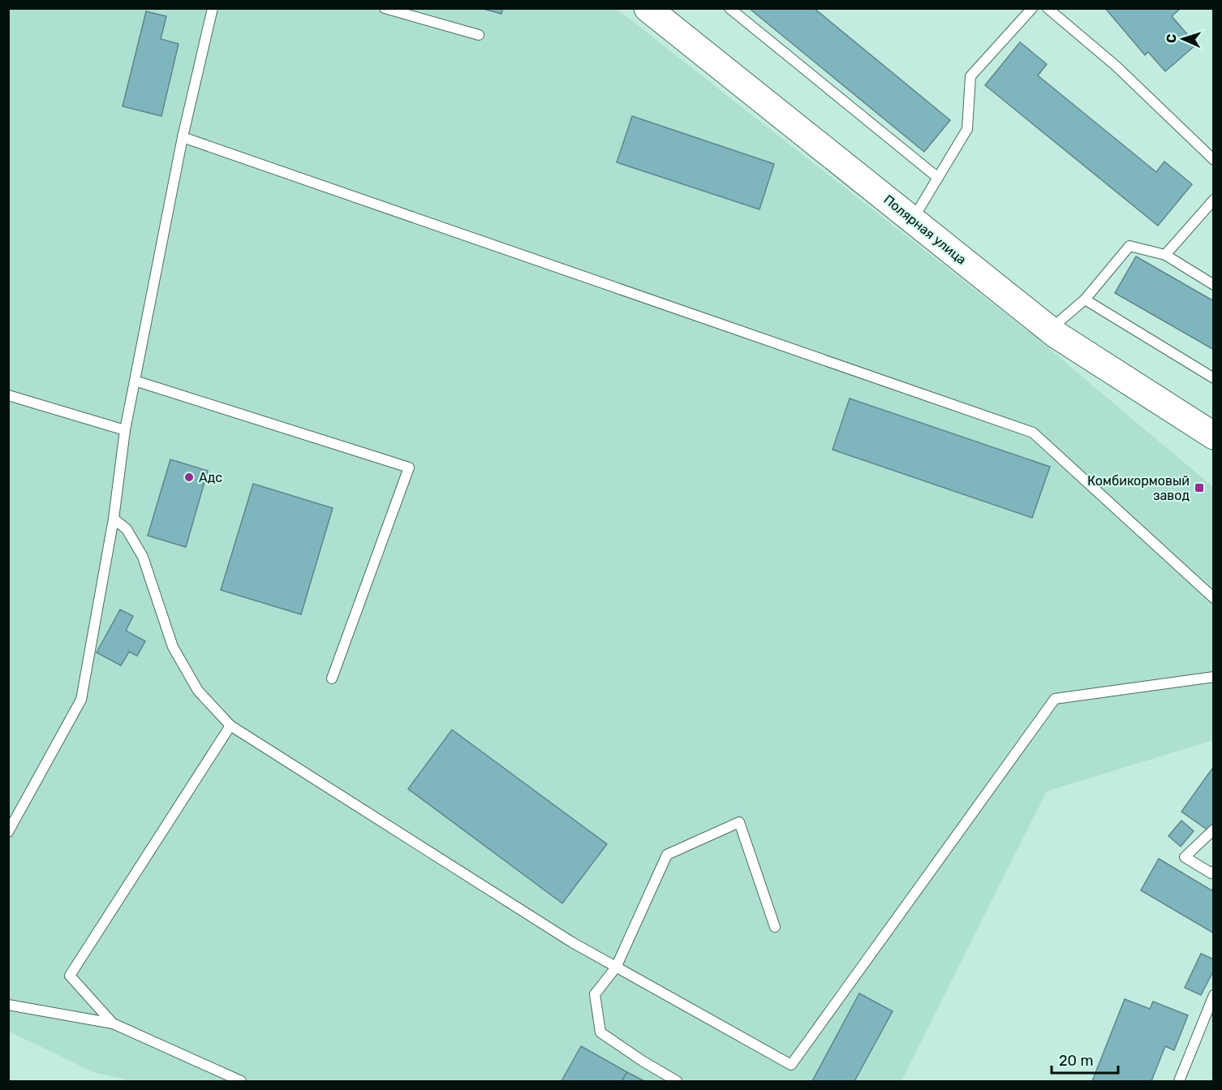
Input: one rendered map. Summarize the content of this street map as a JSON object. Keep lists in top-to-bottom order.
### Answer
{
  "streets": {
    "main road": ["Полярная улица"]
  },
  "places": {
    "other": ["Адс"],
    "transit": ["Комбикормовый завод"]
  },
  "scale_bar": "20 m",
  "north": "left"
}
